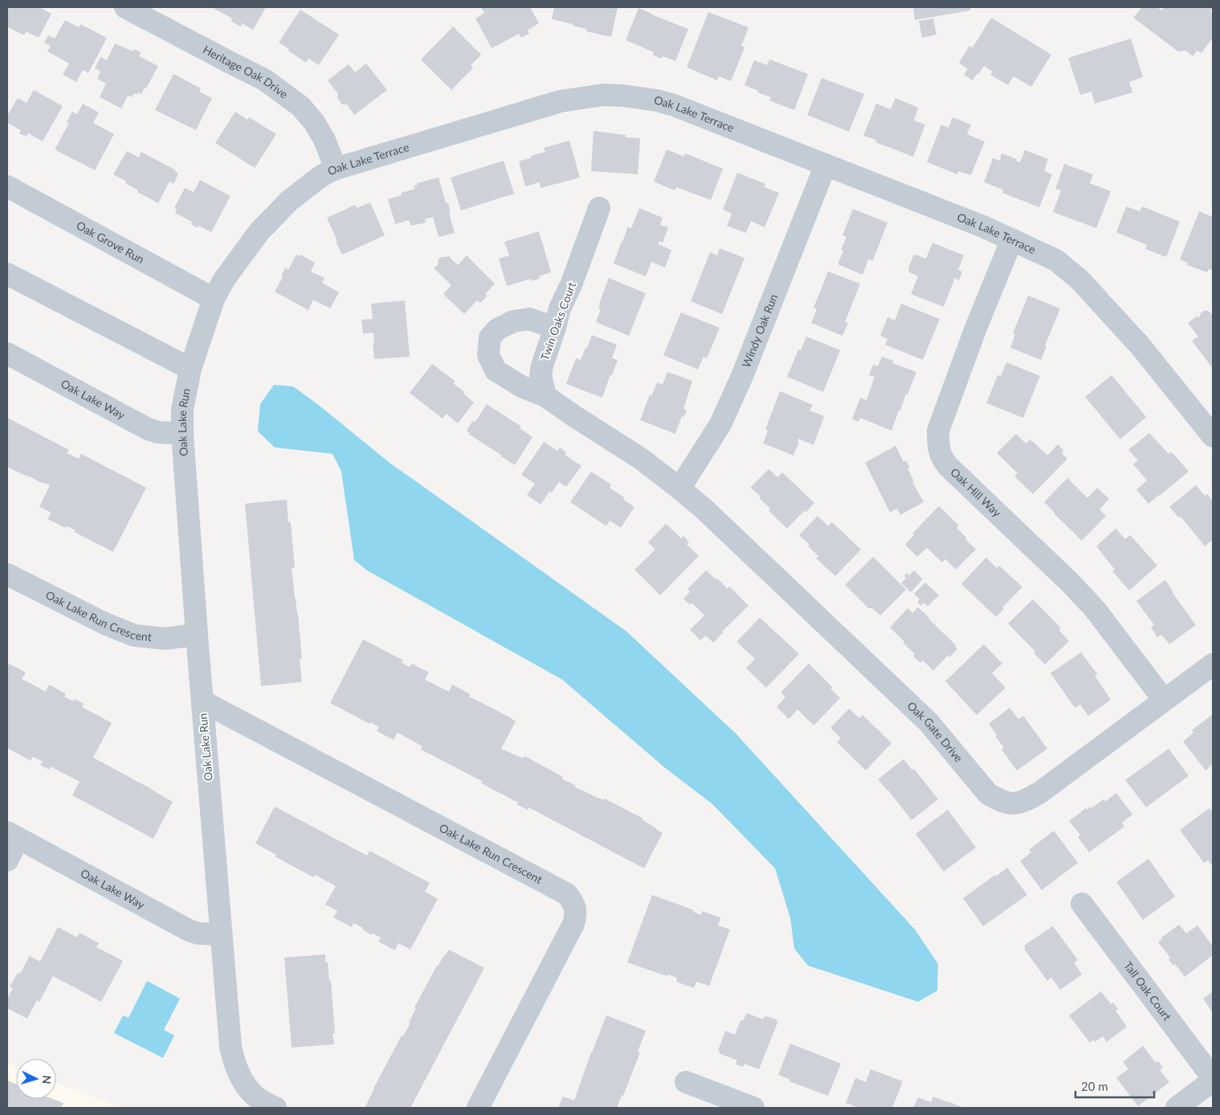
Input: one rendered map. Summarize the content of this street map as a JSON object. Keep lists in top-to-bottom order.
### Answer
{
  "streets": {
    "street": [
      "Heritage Oak Drive",
      "Oak Lake Terrace",
      "Oak Grove Run",
      "Twin Oaks Court",
      "Windy Oak Run",
      "Oak Lake Way",
      "Oak Lake Run",
      "Oak Hill Way",
      "Oak Lake Run Crescent",
      "Oak Gate Drive",
      "Tall Oak Court"
    ]
  },
  "crossings": [
    ["Heritage Oak Drive", "Oak Lake Terrace"],
    ["Oak Lake Terrace", "Oak Grove Run"],
    ["Oak Lake Terrace", "Windy Oak Run"],
    ["Oak Lake Terrace", "Oak Lake Run"],
    ["Oak Lake Terrace", "Oak Hill Way"],
    ["Windy Oak Run", "Oak Gate Drive"],
    ["Oak Lake Way", "Oak Lake Run"],
    ["Oak Lake Run", "Oak Lake Run Crescent"],
    ["Oak Hill Way", "Oak Gate Drive"]
  ],
  "scale_bar": "20 m",
  "north": "right"
}
